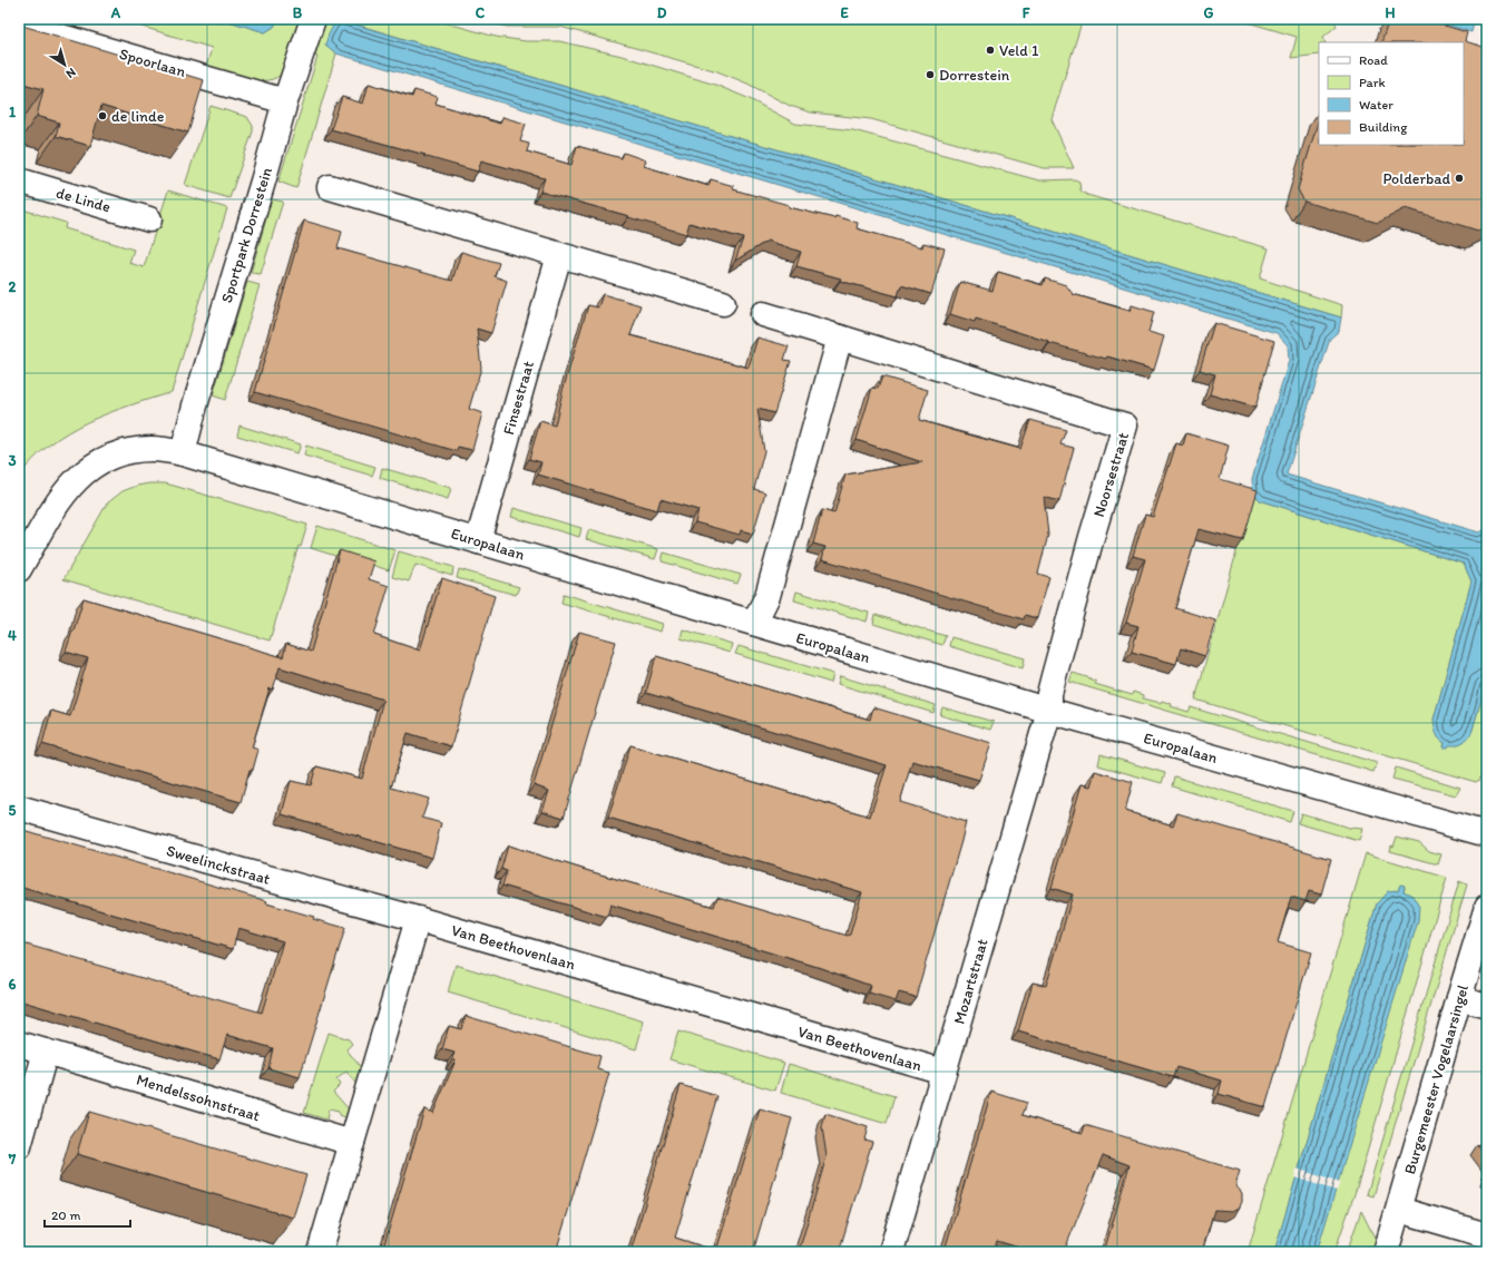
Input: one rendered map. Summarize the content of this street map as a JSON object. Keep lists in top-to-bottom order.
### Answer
{
  "streets": {
    "street": [
      "Spoorlaan",
      "de Linde",
      "Sportpark Dorrestein",
      "Finsestraat",
      "Noorsestraat",
      "Europalaan",
      "Sweelinckstraat",
      "Van Beethovenlaan",
      "Mozartstraat",
      "Burgemeester Vogelaarsingel",
      "Mendelssohnstraat"
    ]
  },
  "crossings": [
    ["Spoorlaan", "Sportpark Dorrestein"],
    ["Sportpark Dorrestein", "Europalaan"],
    ["Finsestraat", "Europalaan"],
    ["Noorsestraat", "Europalaan"],
    ["Noorsestraat", "Mozartstraat"],
    ["Europalaan", "Mozartstraat"],
    ["Sweelinckstraat", "Van Beethovenlaan"],
    ["Van Beethovenlaan", "Mozartstraat"]
  ],
  "places": [
    "Veld 1",
    "Dorrestein",
    "de linde",
    "Polderbad"
  ],
  "legend": [
    "Road",
    "Park",
    "Water",
    "Building"
  ],
  "scale_bar": "20 m",
  "north": "bottom right",
  "grid": {
    "columns": [
      "A",
      "B",
      "C",
      "D",
      "E",
      "F",
      "G",
      "H"
    ],
    "rows": [
      "1",
      "2",
      "3",
      "4",
      "5",
      "6",
      "7"
    ]
  }
}
